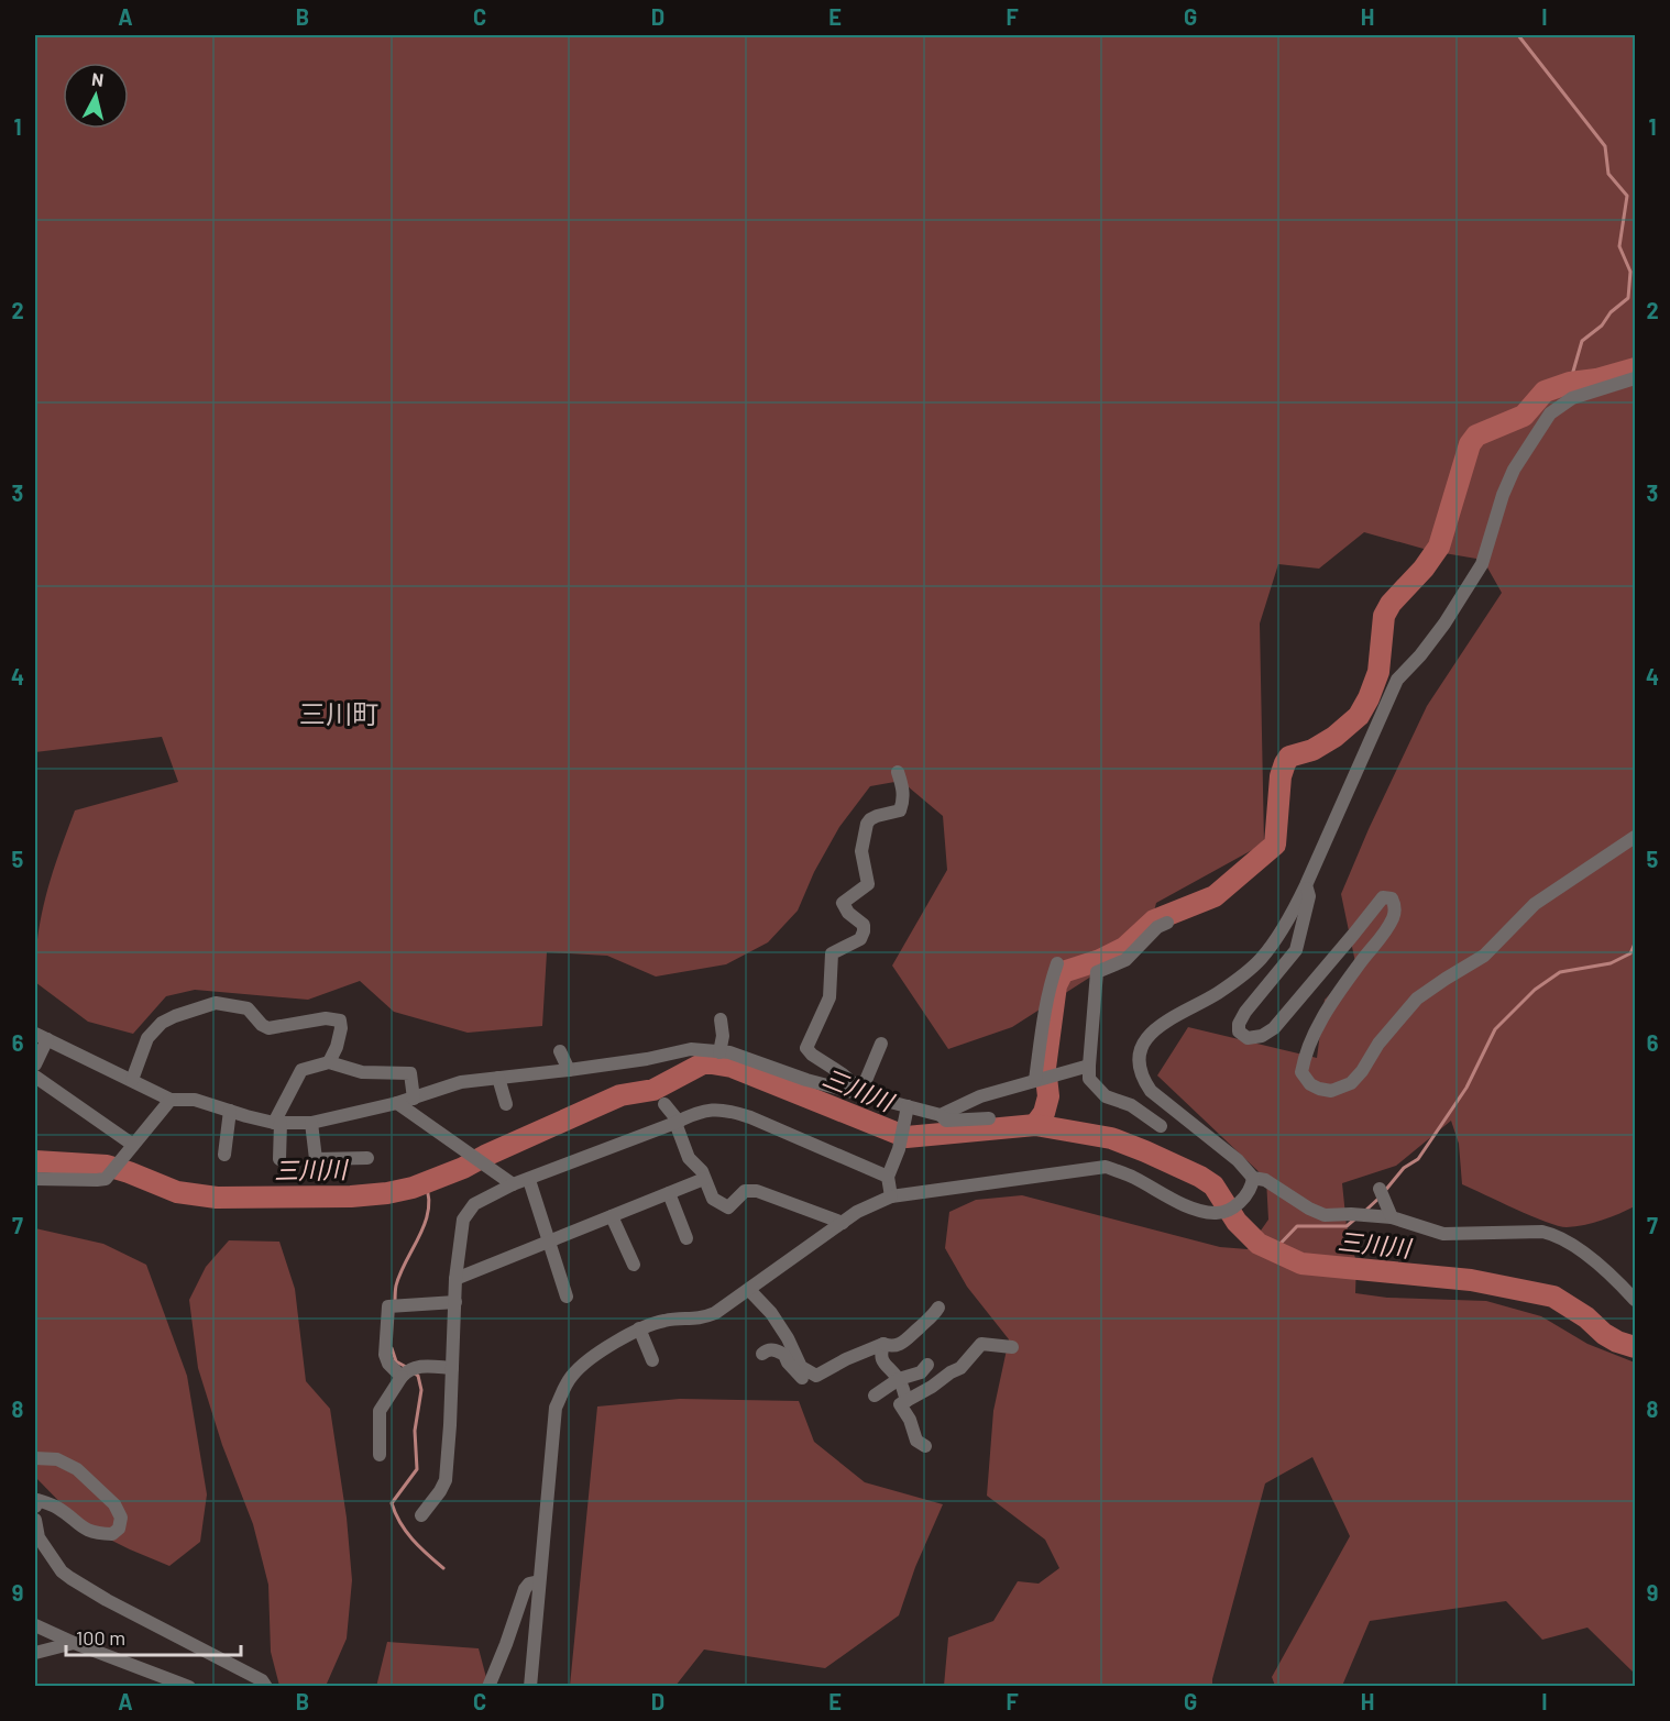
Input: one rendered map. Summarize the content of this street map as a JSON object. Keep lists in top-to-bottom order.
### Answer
{
  "districts": ["三川町"],
  "water": ["三川川"],
  "scale_bar": "100 m",
  "north": "top",
  "grid": {
    "columns": [
      "A",
      "B",
      "C",
      "D",
      "E",
      "F",
      "G",
      "H",
      "I"
    ],
    "rows": [
      "1",
      "2",
      "3",
      "4",
      "5",
      "6",
      "7",
      "8",
      "9"
    ]
  }
}
